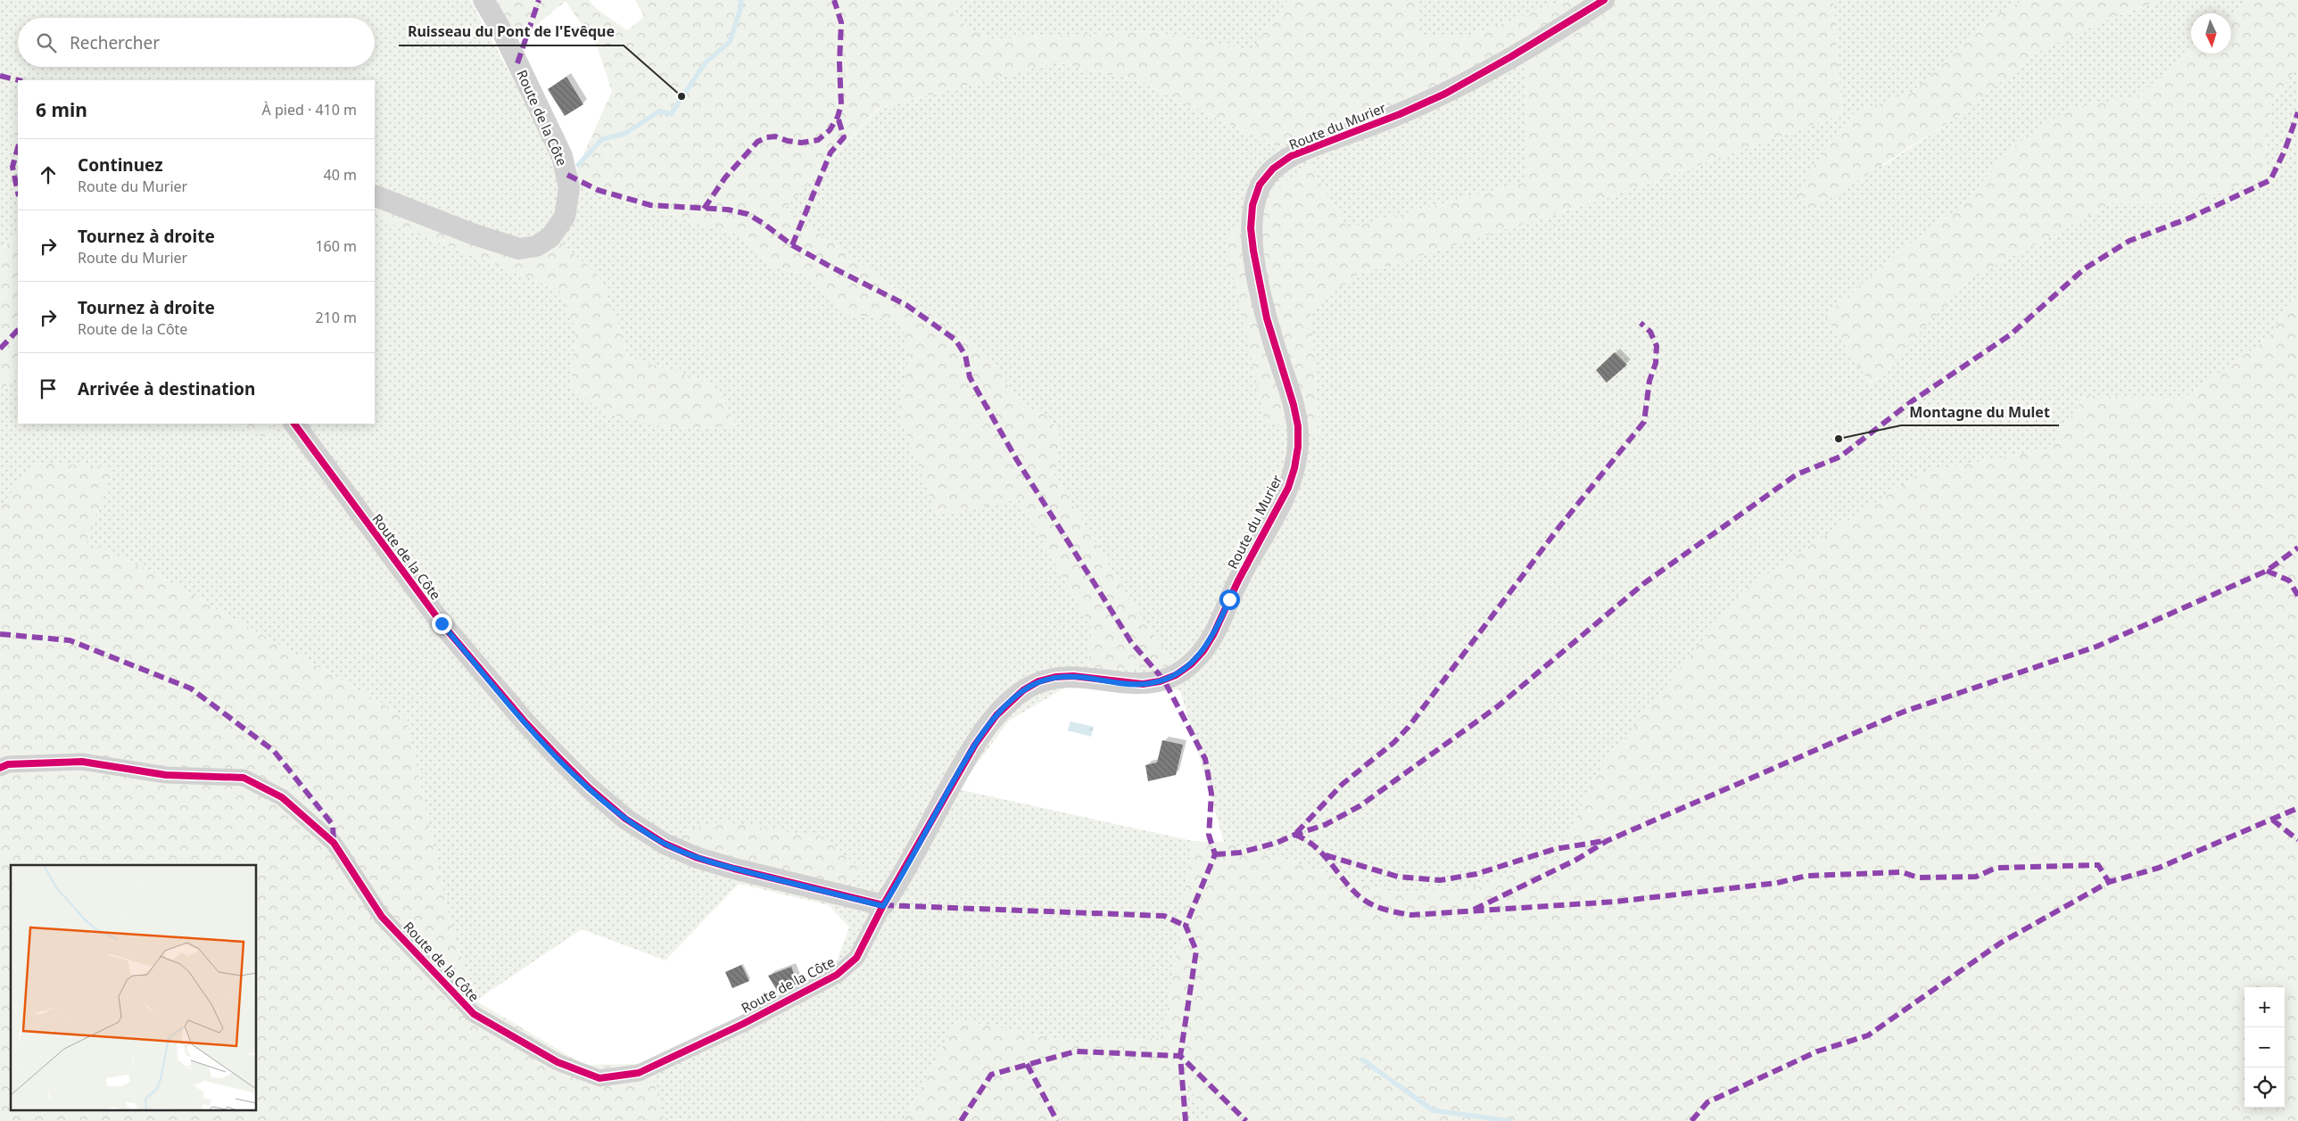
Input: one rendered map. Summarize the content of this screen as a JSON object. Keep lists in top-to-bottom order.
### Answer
{
  "streets": {
    "street": ["Route de la Côte", "Route du Murier"]
  },
  "crossings": [
    ["Route de la Côte", "Route du Murier"]
  ],
  "places": ["Ruisseau du Pont de l'Evêque", "Montagne du Mulet"],
  "north": "bottom",
  "page": {
    "search": "Rechercher",
    "heading": ["6 min", "À pied · 410 m"],
    "list": [
      ["Continuez", "Route du Murier", "40 m"],
      ["Tournez à droite", "Route du Murier", "160 m"],
      ["Tournez à droite", "Route de la Côte", "210 m"],
      "Arrivée à destination"
    ],
    "map_buttons": ["+", "−"]
  }
}
